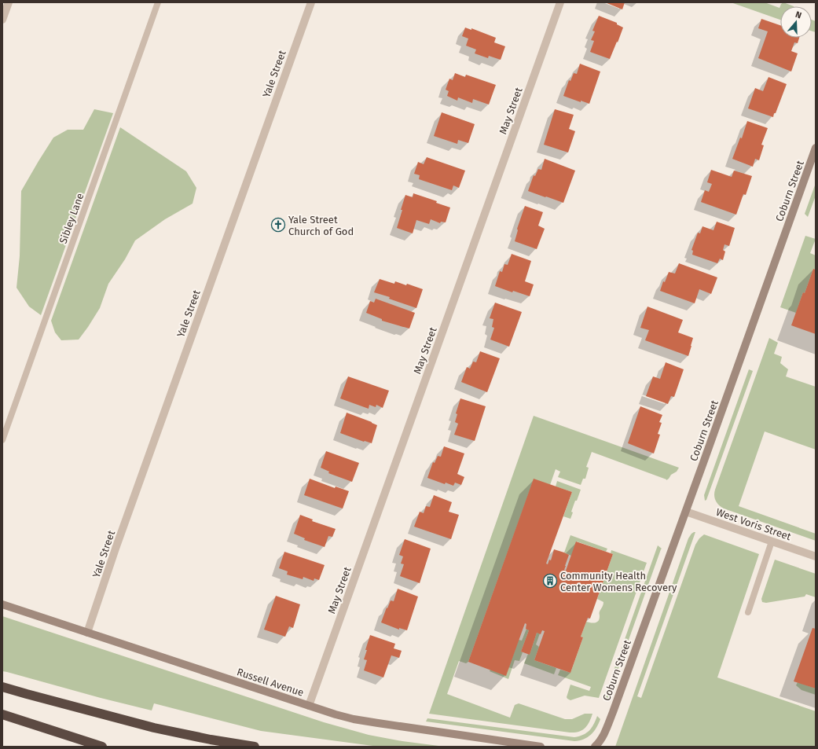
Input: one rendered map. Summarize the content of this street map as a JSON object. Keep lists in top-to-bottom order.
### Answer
{
  "streets": {
    "street": [
      "Yale Street",
      "May Street",
      "Coburn Street",
      "West Voris Street",
      "Russell Avenue"
    ],
    "lane": ["Sibley Lane"]
  },
  "crossings": [
    ["Yale Street", "Russell Avenue"],
    ["May Street", "Russell Avenue"],
    ["Coburn Street", "West Voris Street"]
  ],
  "places": {
    "church": ["Yale Street Church of God"],
    "building": ["Community Health Center Womens Recovery"]
  },
  "north": "top"
}
